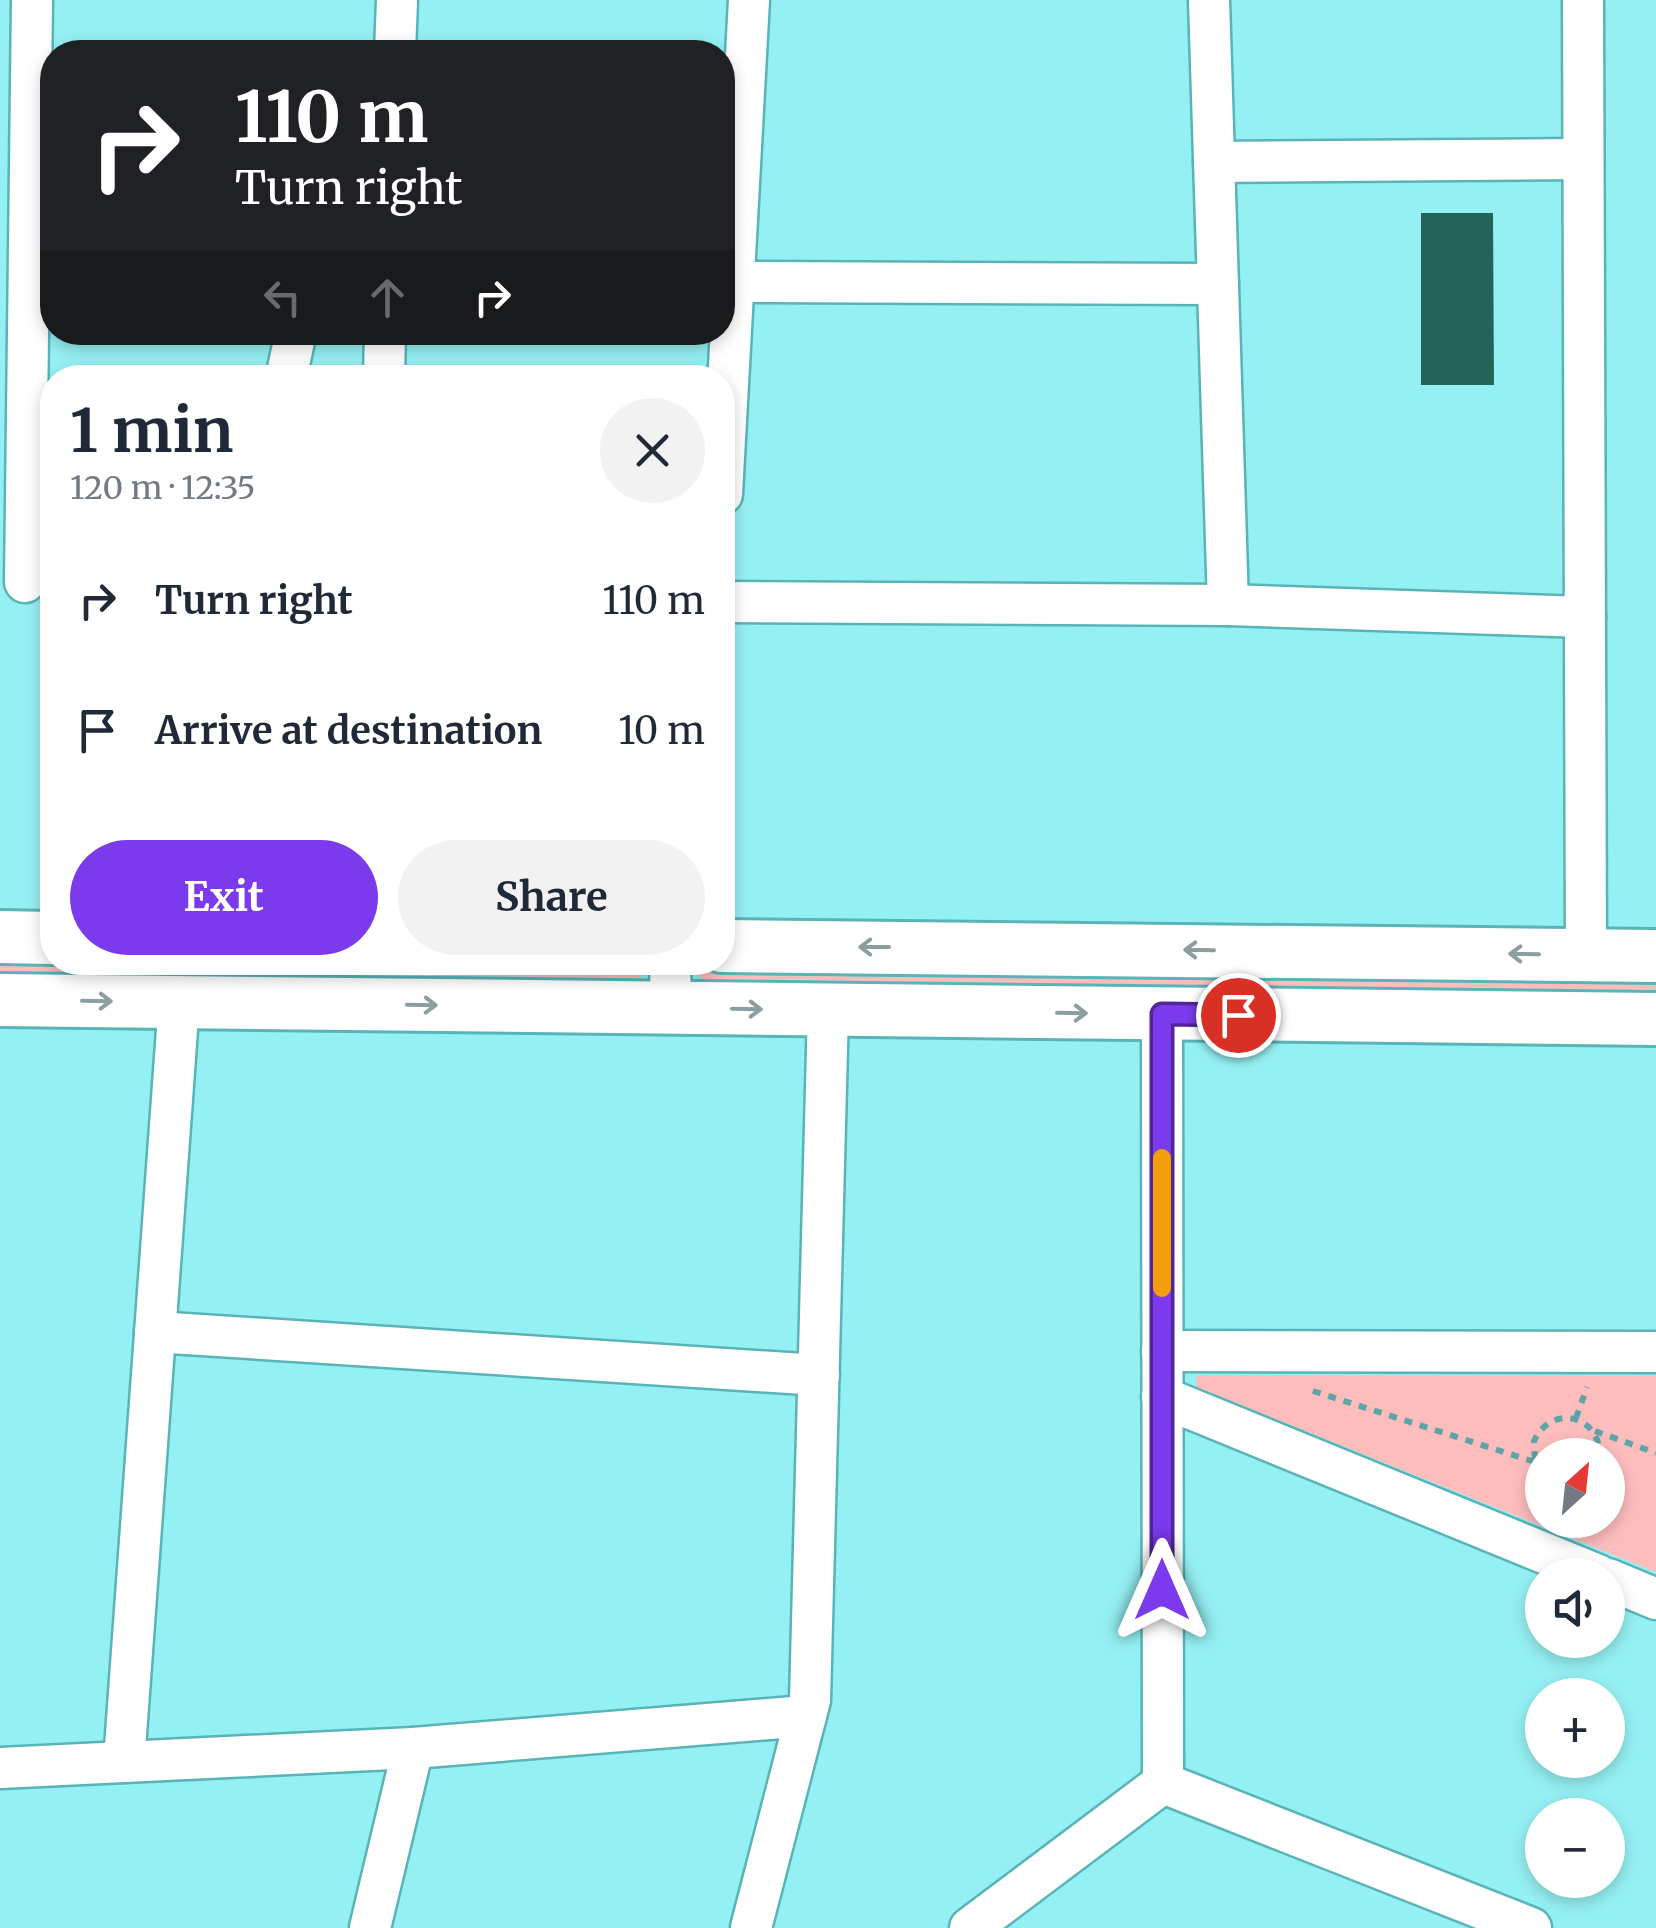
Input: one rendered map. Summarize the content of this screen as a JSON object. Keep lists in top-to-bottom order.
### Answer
{
  "north": "top right",
  "page": {
    "turn": ["110 m", "Turn right"],
    "heading": ["1 min", "120 m · 12:35"],
    "list": [
      {
        "name": "Turn right",
        "value": "110 m"
      },
      {
        "name": "Arrive at destination",
        "value": "10 m"
      }
    ],
    "buttons": ["Exit", "Share"],
    "map_buttons": ["+", "−"]
  }
}
